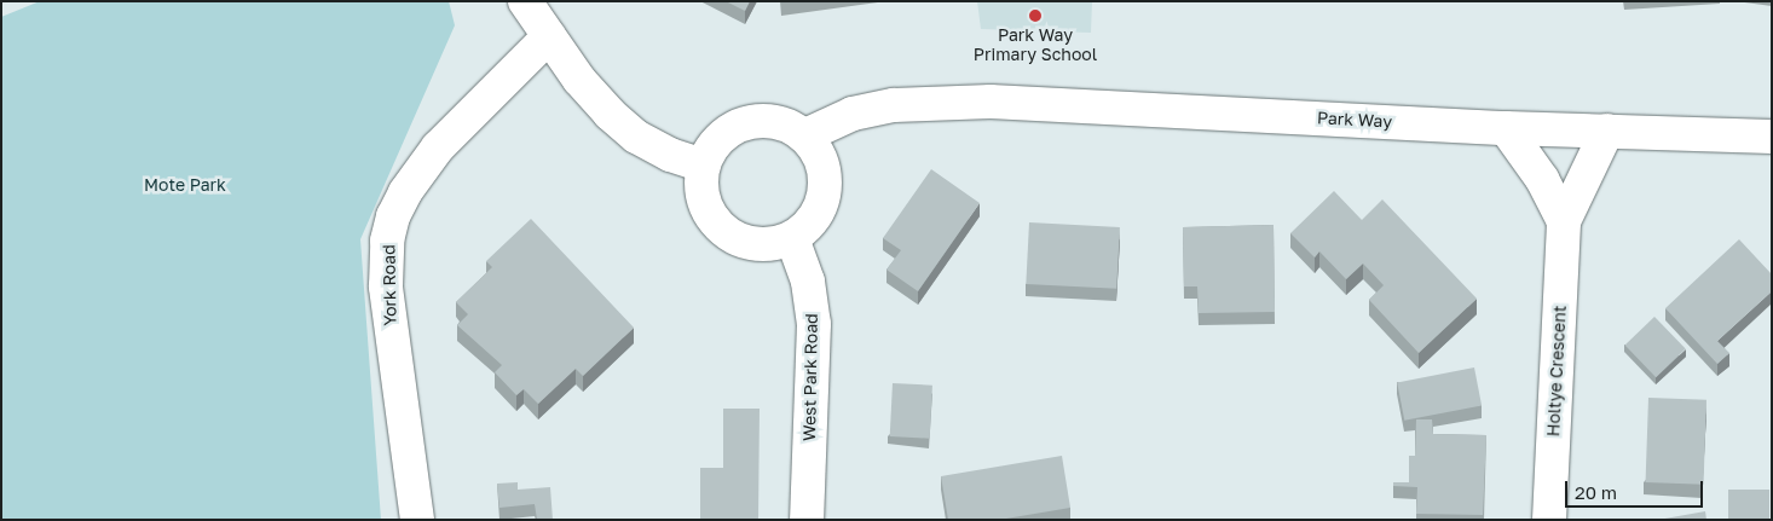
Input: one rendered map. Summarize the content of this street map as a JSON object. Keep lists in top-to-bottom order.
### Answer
{
  "streets": {
    "street": [
      "Park Way",
      "York Road",
      "Holtye Crescent",
      "West Park Road"
    ]
  },
  "crossings": [
    ["Park Way", "Holtye Crescent"],
    ["Park Way", "West Park Road"]
  ],
  "parks": ["Mote Park"],
  "places": ["Park Way Primary School"],
  "scale_bar": "20 m"
}
